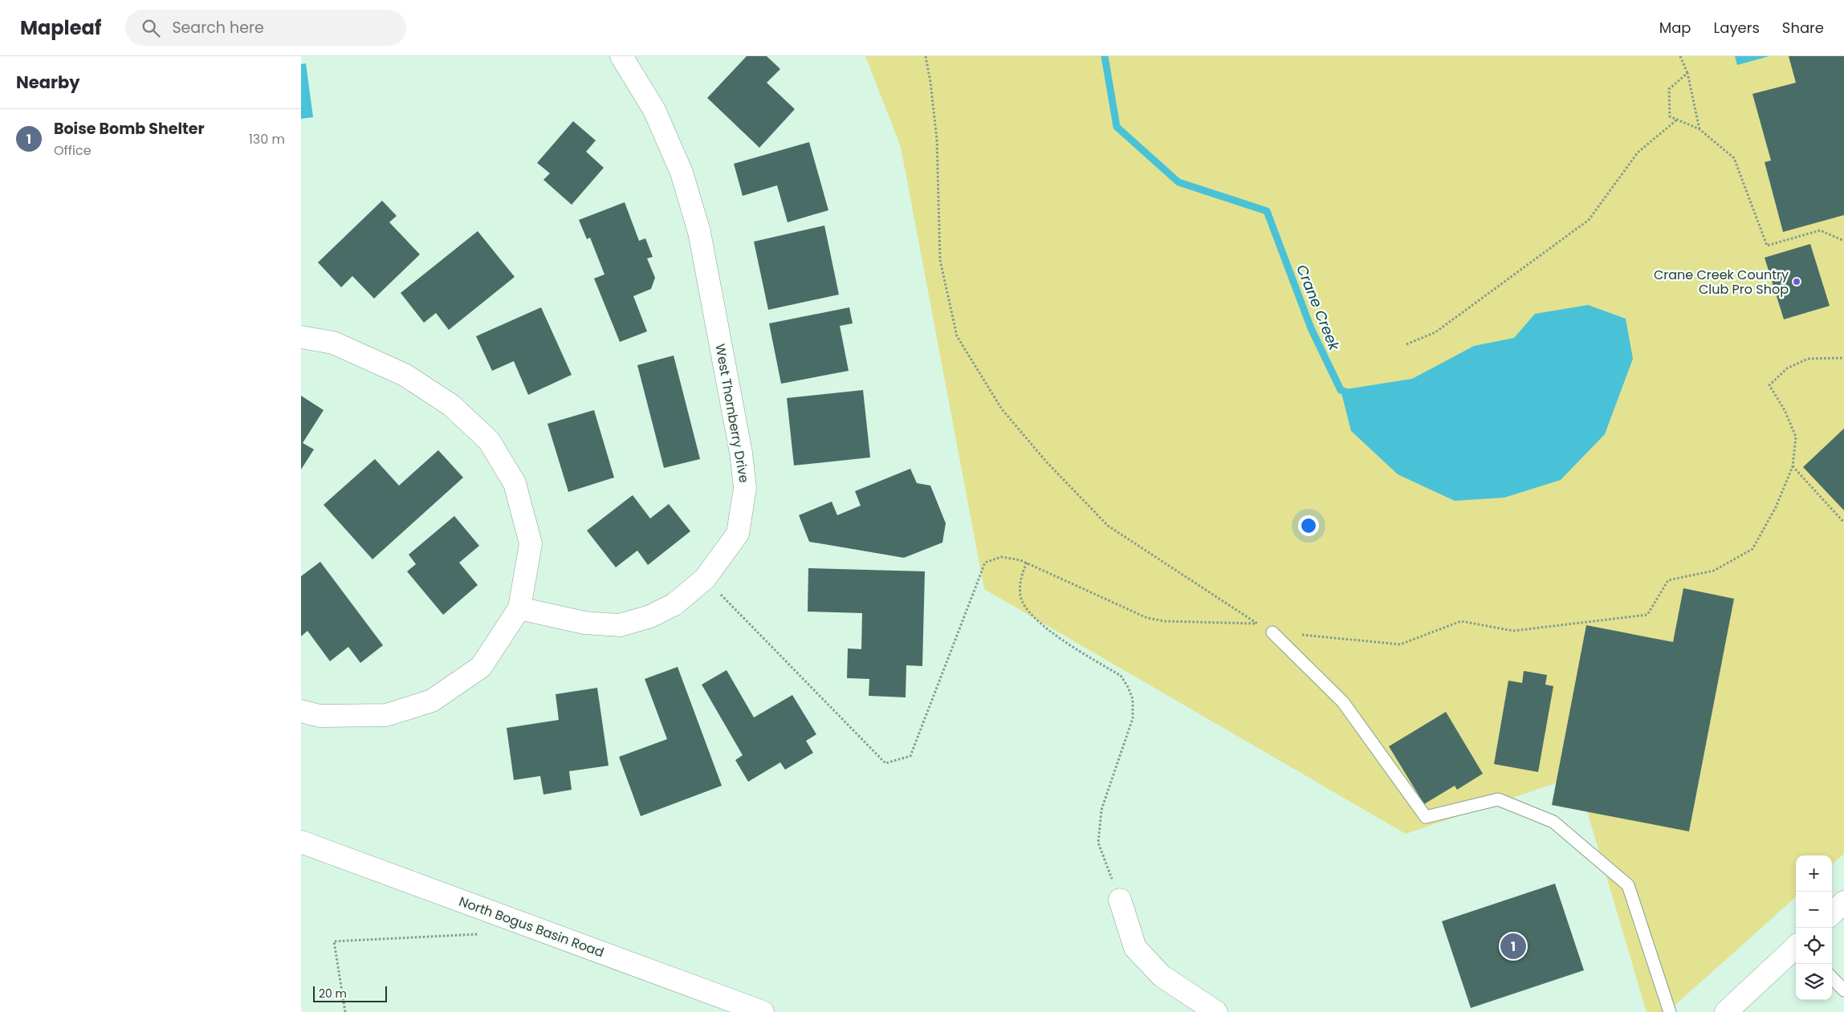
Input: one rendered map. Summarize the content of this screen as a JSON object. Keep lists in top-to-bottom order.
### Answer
{
  "streets": {
    "street": ["West Thornberry Drive", "North Bogus Basin Road"]
  },
  "water": ["Crane Creek"],
  "places": ["Crane Creek Country Club Pro Shop"],
  "scale_bar": "20 m",
  "page": {
    "header": "Mapleaf",
    "search": "Search here",
    "nav": ["Map", "Layers", "Share"],
    "heading": "Nearby",
    "list": [
      {
        "mark": "1",
        "name": "Boise Bomb Shelter",
        "note": "Office",
        "value": "130 m"
      }
    ],
    "map_buttons": ["+", "−"],
    "pins": "1",
    "scale": "20 m"
  }
}
